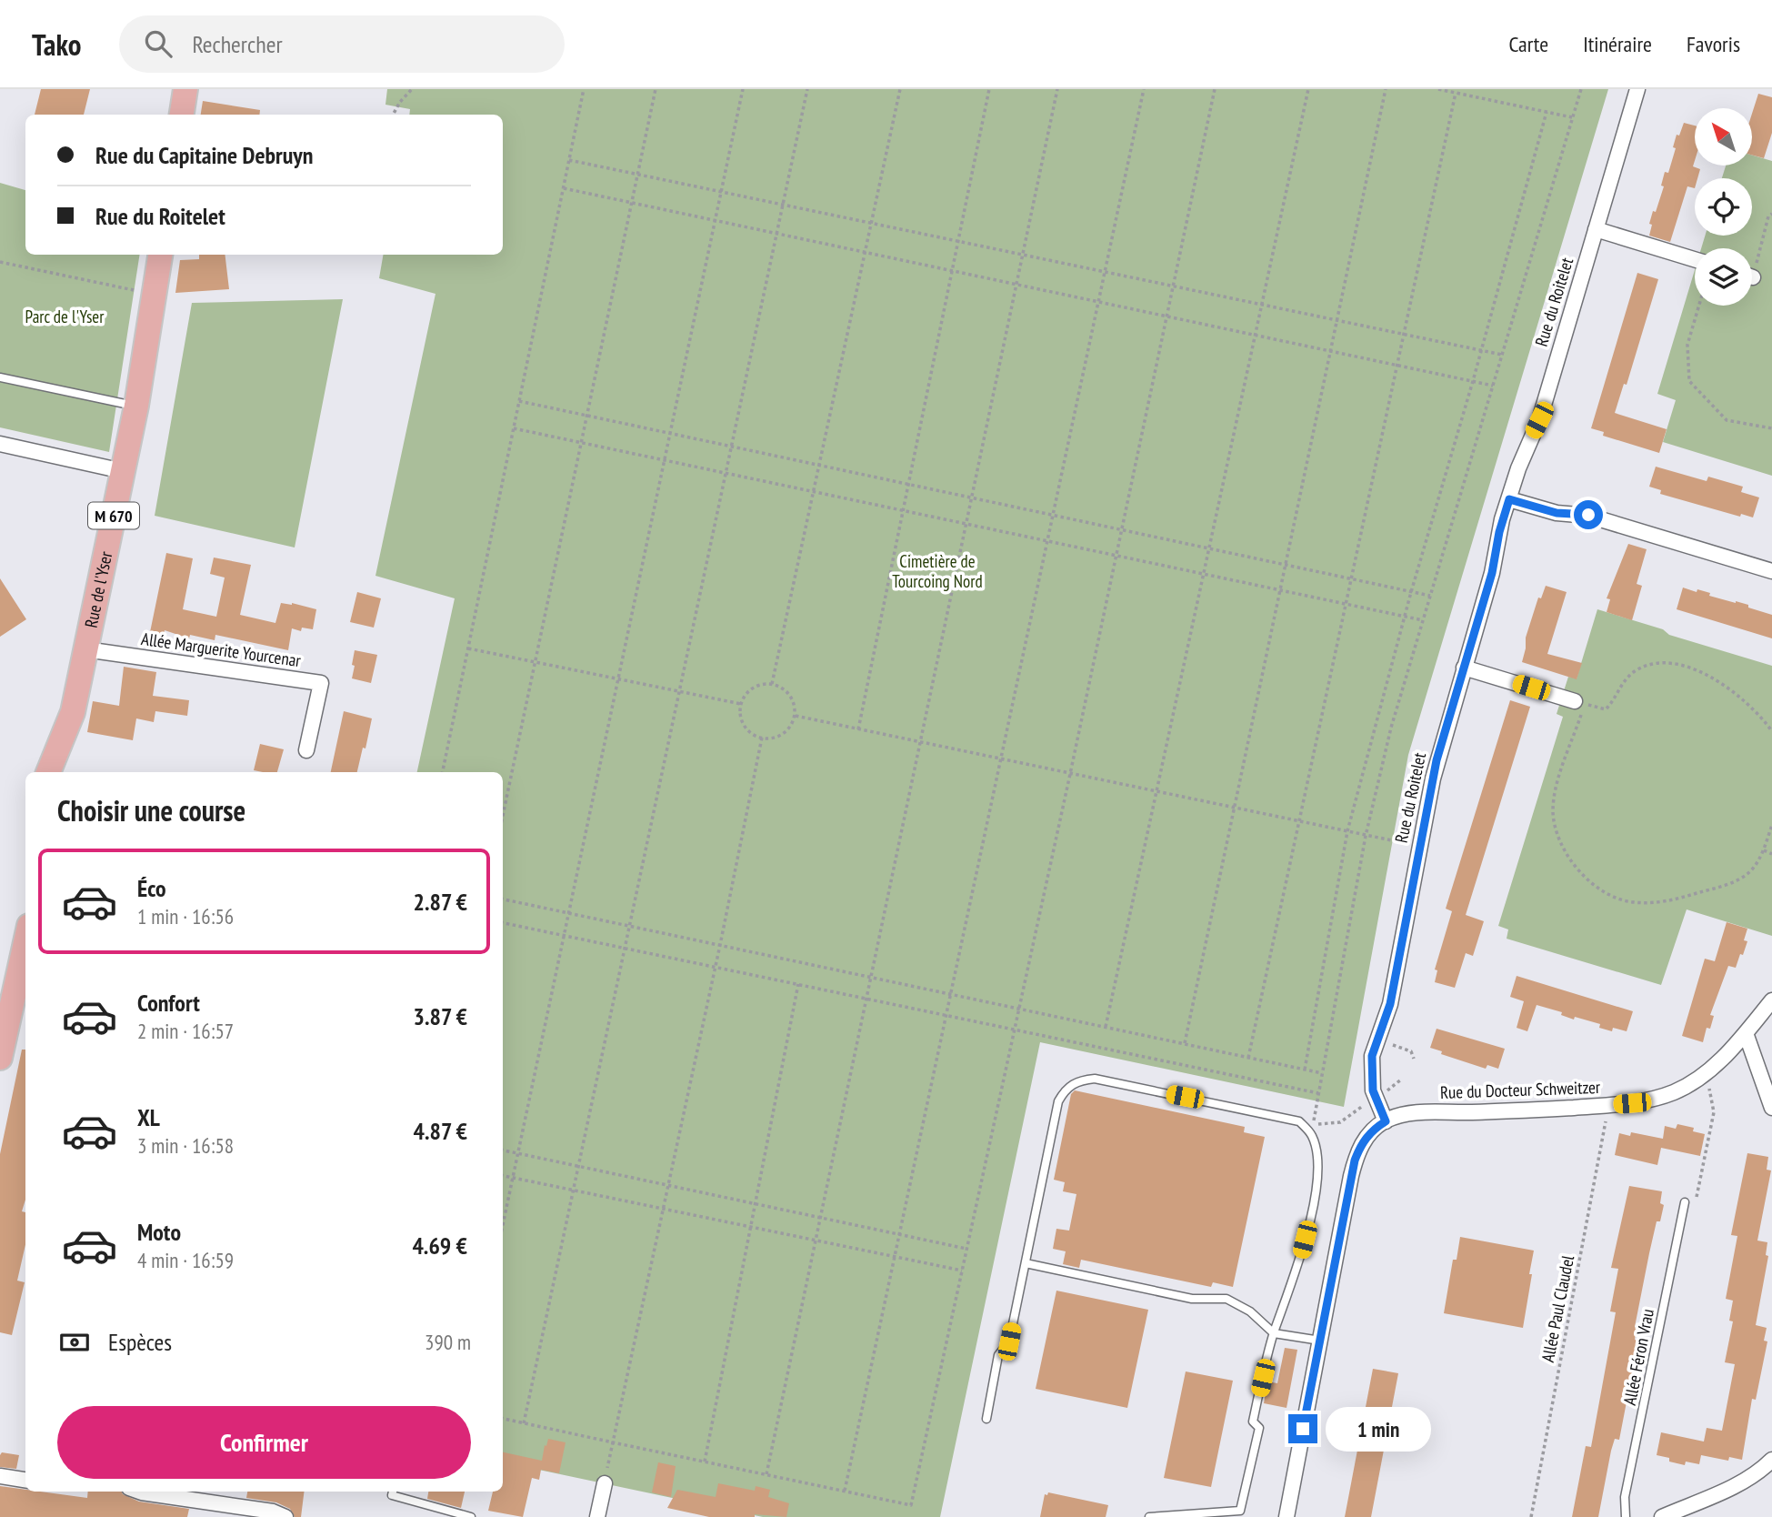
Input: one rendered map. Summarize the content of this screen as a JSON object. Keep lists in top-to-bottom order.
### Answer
{
  "streets": {
    "main road": ["M 670", "Rue de l'Yser"],
    "street": ["Rue du Roitelet", "Allée Marguerite Yourcenar", "Rue du Docteur Schweitzer"],
    "lane": ["Allée Féron Vrau"],
    "path": ["Allée Paul Claudel"]
  },
  "crossings": [
    ["Rue du Roitelet", "Rue du Docteur Schweitzer"],
    ["Rue de l'Yser", "Allée Marguerite Yourcenar"],
    ["Rue du Docteur Schweitzer", "Allée Paul Claudel"]
  ],
  "parks": ["Parc de l'Yser", "Cimetière de Tourcoing Nord"],
  "north": "top left",
  "page": {
    "header": "Tako",
    "search": "Rechercher",
    "nav": ["Carte", "Itinéraire", "Favoris"],
    "banner": ["Rue du Capitaine Debruyn", "Rue du Roitelet"],
    "heading": "Choisir une course",
    "list": [
      {
        "name": "Éco",
        "note": "1 min · 16:56",
        "value": "2.87 €"
      },
      {
        "name": "Confort",
        "note": "2 min · 16:57",
        "value": "3.87 €"
      },
      {
        "name": "XL",
        "note": "3 min · 16:58",
        "value": "4.87 €"
      },
      {
        "name": "Moto",
        "note": "4 min · 16:59",
        "value": "4.69 €"
      }
    ],
    "pay": ["Espèces", "390 m"],
    "buttons": "Confirmer",
    "bubble": "1 min"
  }
}
